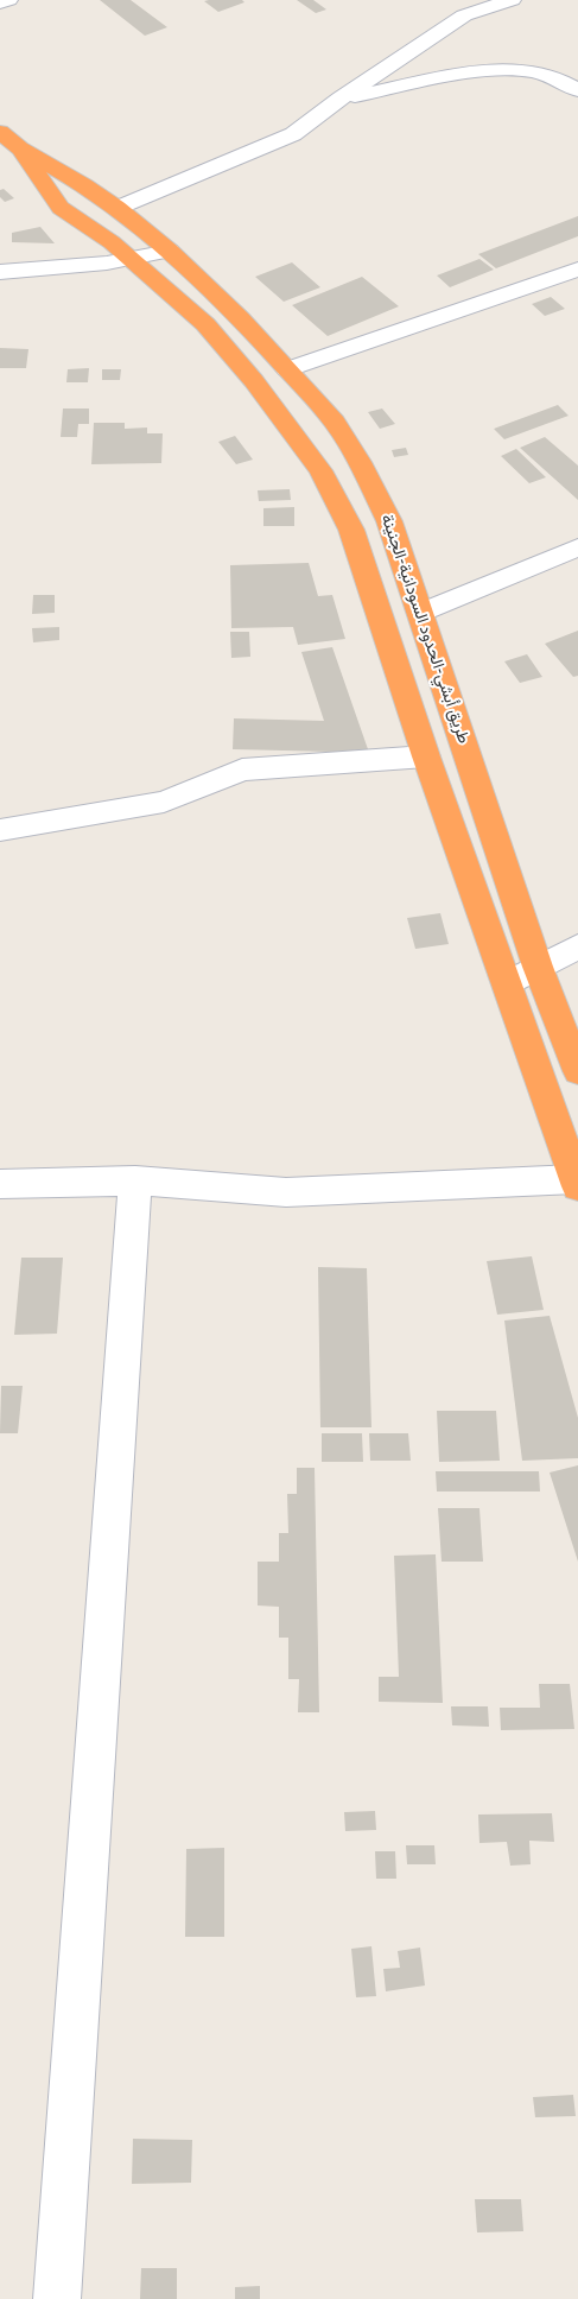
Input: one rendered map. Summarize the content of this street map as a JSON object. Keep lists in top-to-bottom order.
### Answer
{
  "streets": {
    "highway": ["طريق أبشي-الحدود السودانية-الجنينة"]
  }
}
